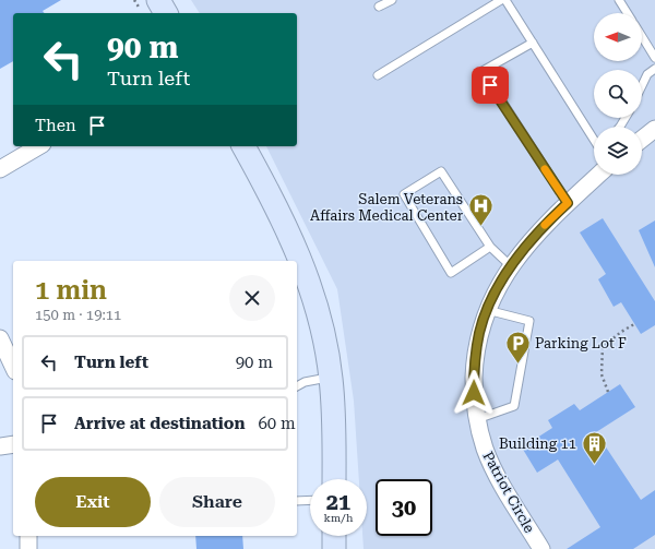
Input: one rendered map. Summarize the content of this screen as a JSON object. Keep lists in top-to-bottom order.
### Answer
{
  "streets": {
    "street": ["Patriot Circle"]
  },
  "places": {
    "hospital": ["Salem Veterans Affairs Medical Center"],
    "parking": ["Parking Lot F"],
    "building": ["Building 11"]
  },
  "north": "left",
  "page": {
    "turn": ["90 m", "Turn left"],
    "then": "Then",
    "heading": ["1 min", "150 m · 19:11"],
    "list": [
      {
        "name": "Turn left",
        "value": "90 m"
      },
      {
        "name": "Arrive at destination",
        "value": "60 m"
      }
    ],
    "buttons": ["Exit", "Share"],
    "speed": "21 km/h",
    "limit": "30"
  }
}
